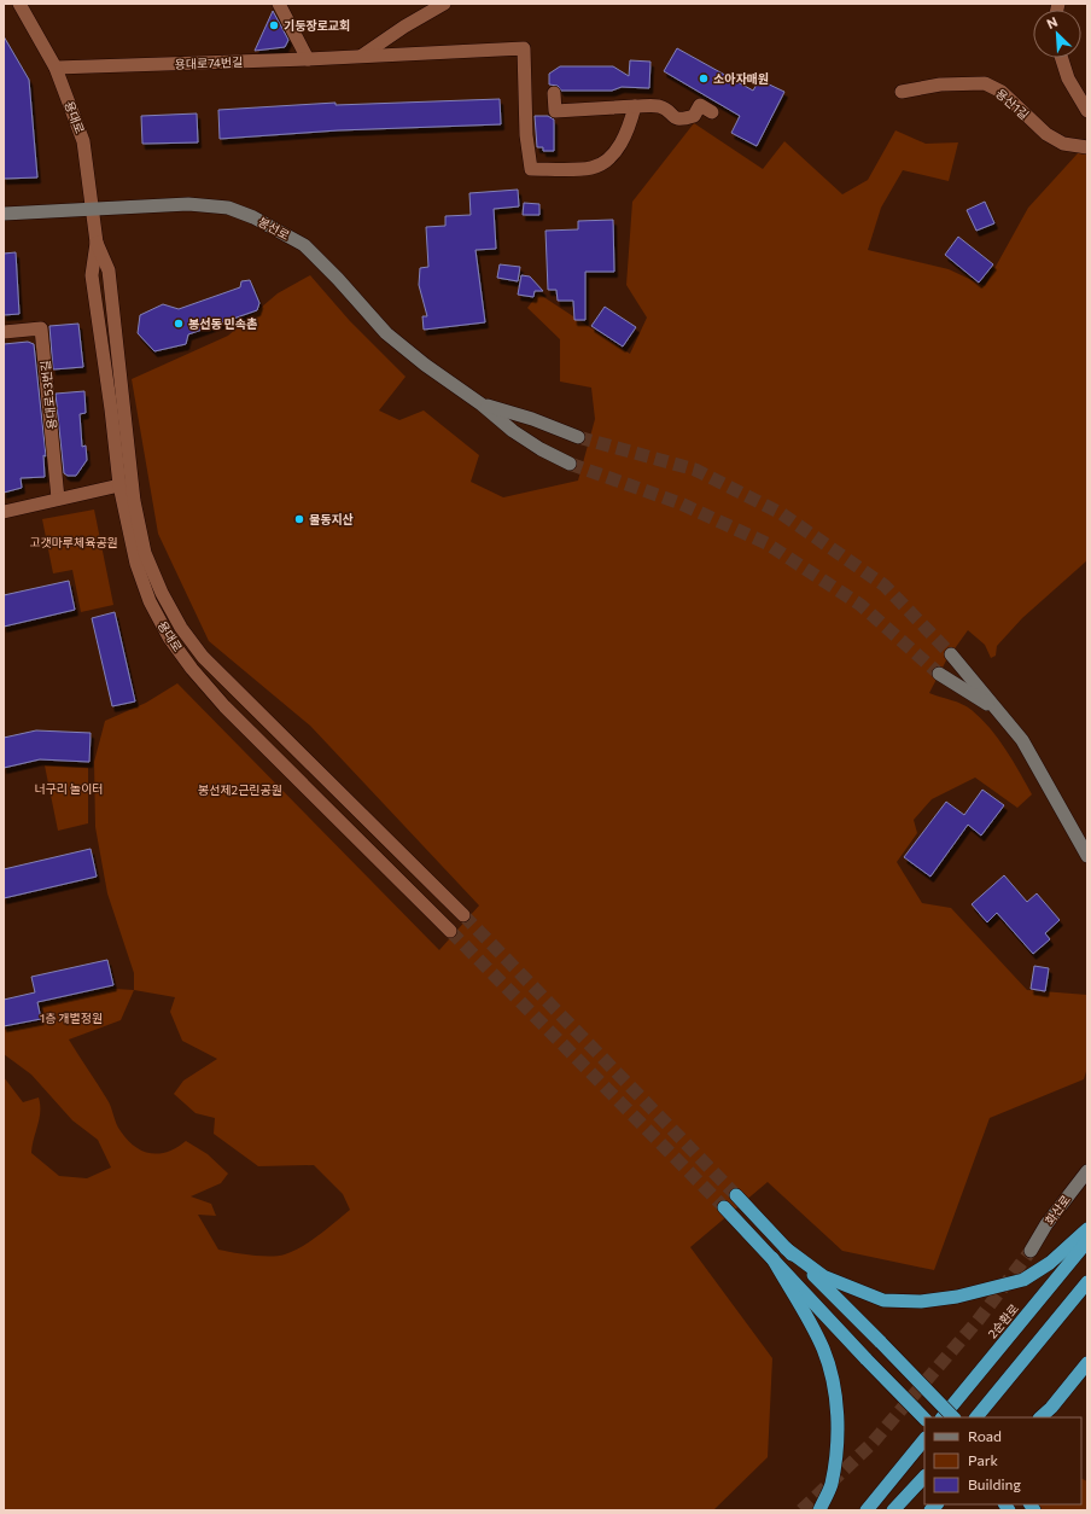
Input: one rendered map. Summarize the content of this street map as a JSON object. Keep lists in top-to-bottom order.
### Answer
{
  "streets": {
    "highway": ["2순환로"],
    "main road": ["봉선로", "화산로"],
    "street": [
      "용대로74번길",
      "용산1길",
      "용대로",
      "용대로53번길"
    ]
  },
  "crossings": [
    ["용대로74번길", "용대로"],
    ["용대로", "봉선로"]
  ],
  "parks": [
    "고갯마루체육공원",
    "너구리 놀이터",
    "봉선제2근린공원",
    "1층 개별정원"
  ],
  "places": [
    "기둥장로교회",
    "소아자매원",
    "봉선동 민속촌",
    "물동지산"
  ],
  "legend": ["Road", "Park", "Building"],
  "north": "top left"
}
